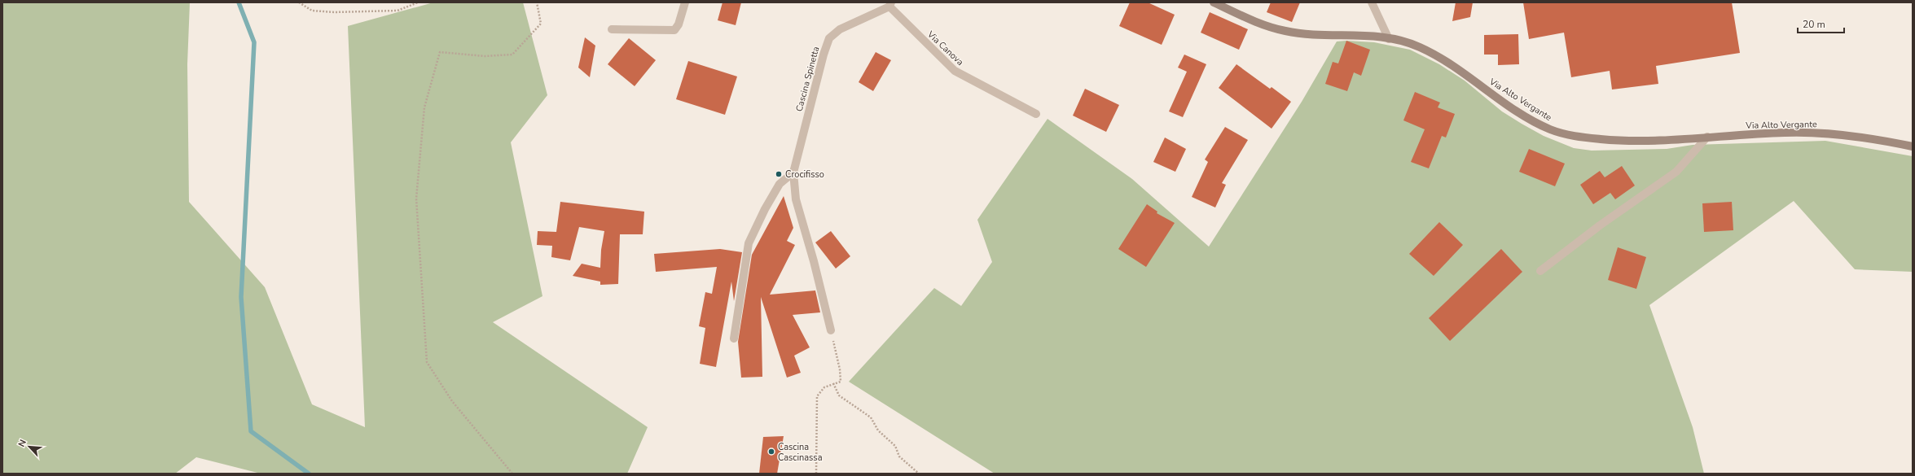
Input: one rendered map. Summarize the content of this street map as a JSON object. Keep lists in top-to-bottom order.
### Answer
{
  "streets": {
    "main road": ["Via Alto Vergante"],
    "street": ["Via Canova", "Cascina Spinetta"]
  },
  "crossings": [
    ["Via Canova", "Cascina Spinetta"]
  ],
  "places": ["Crocifisso", "Cascina Cascinassa"],
  "scale_bar": "20 m",
  "north": "top left"
}
